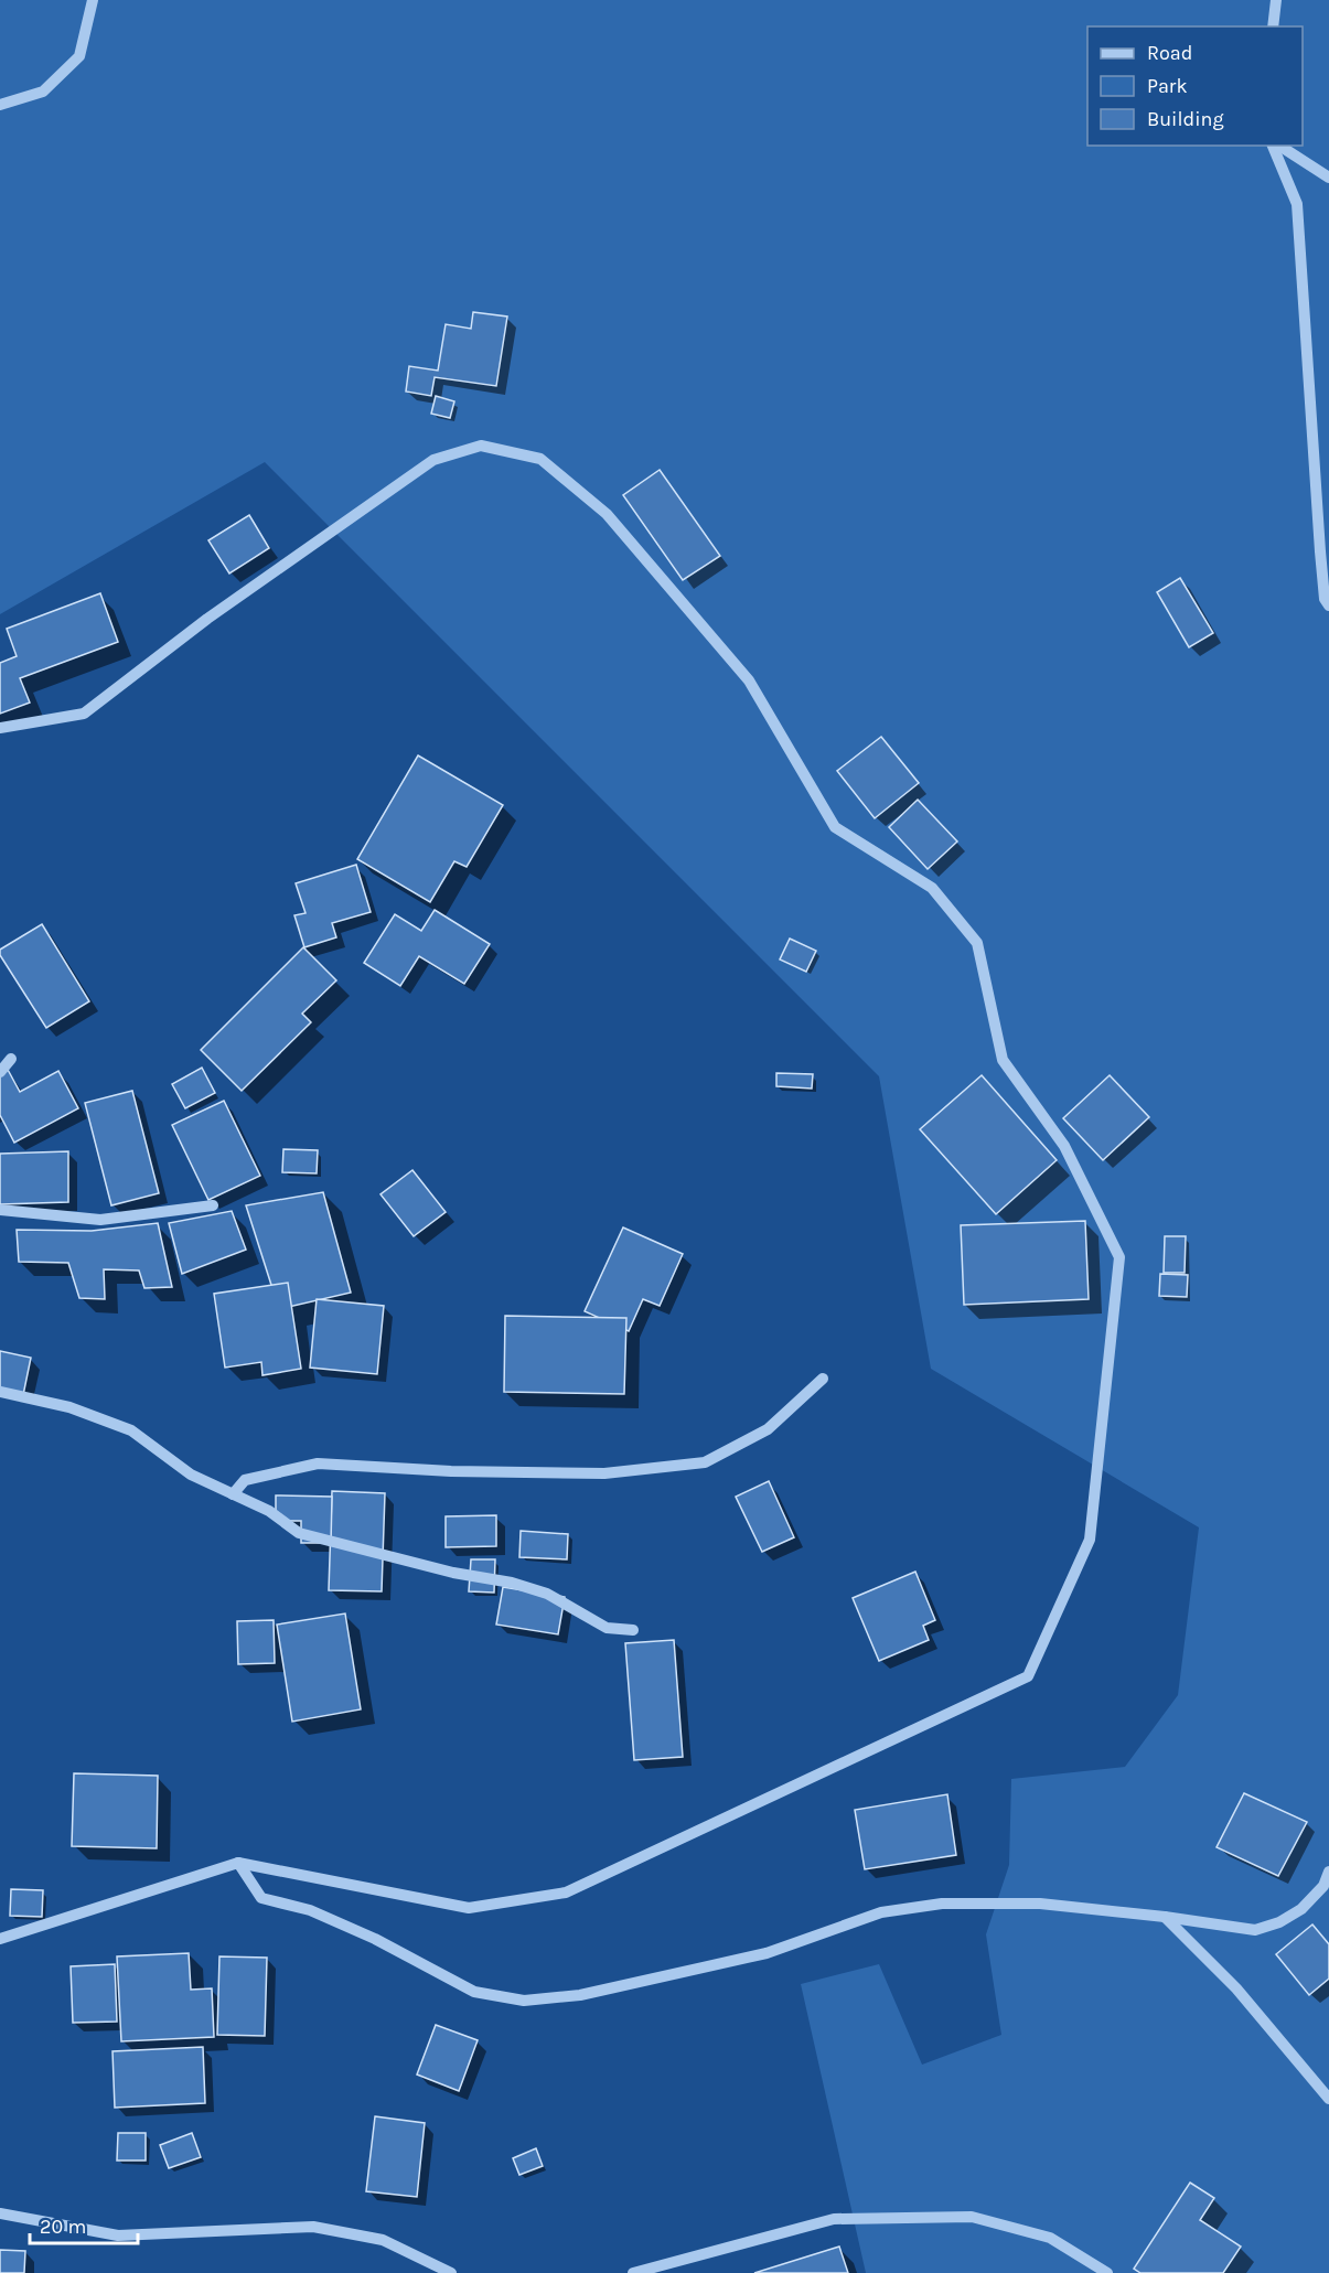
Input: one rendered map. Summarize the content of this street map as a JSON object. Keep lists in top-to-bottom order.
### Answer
{
  "legend": ["Road", "Park", "Building"],
  "scale_bar": "20 m"
}
